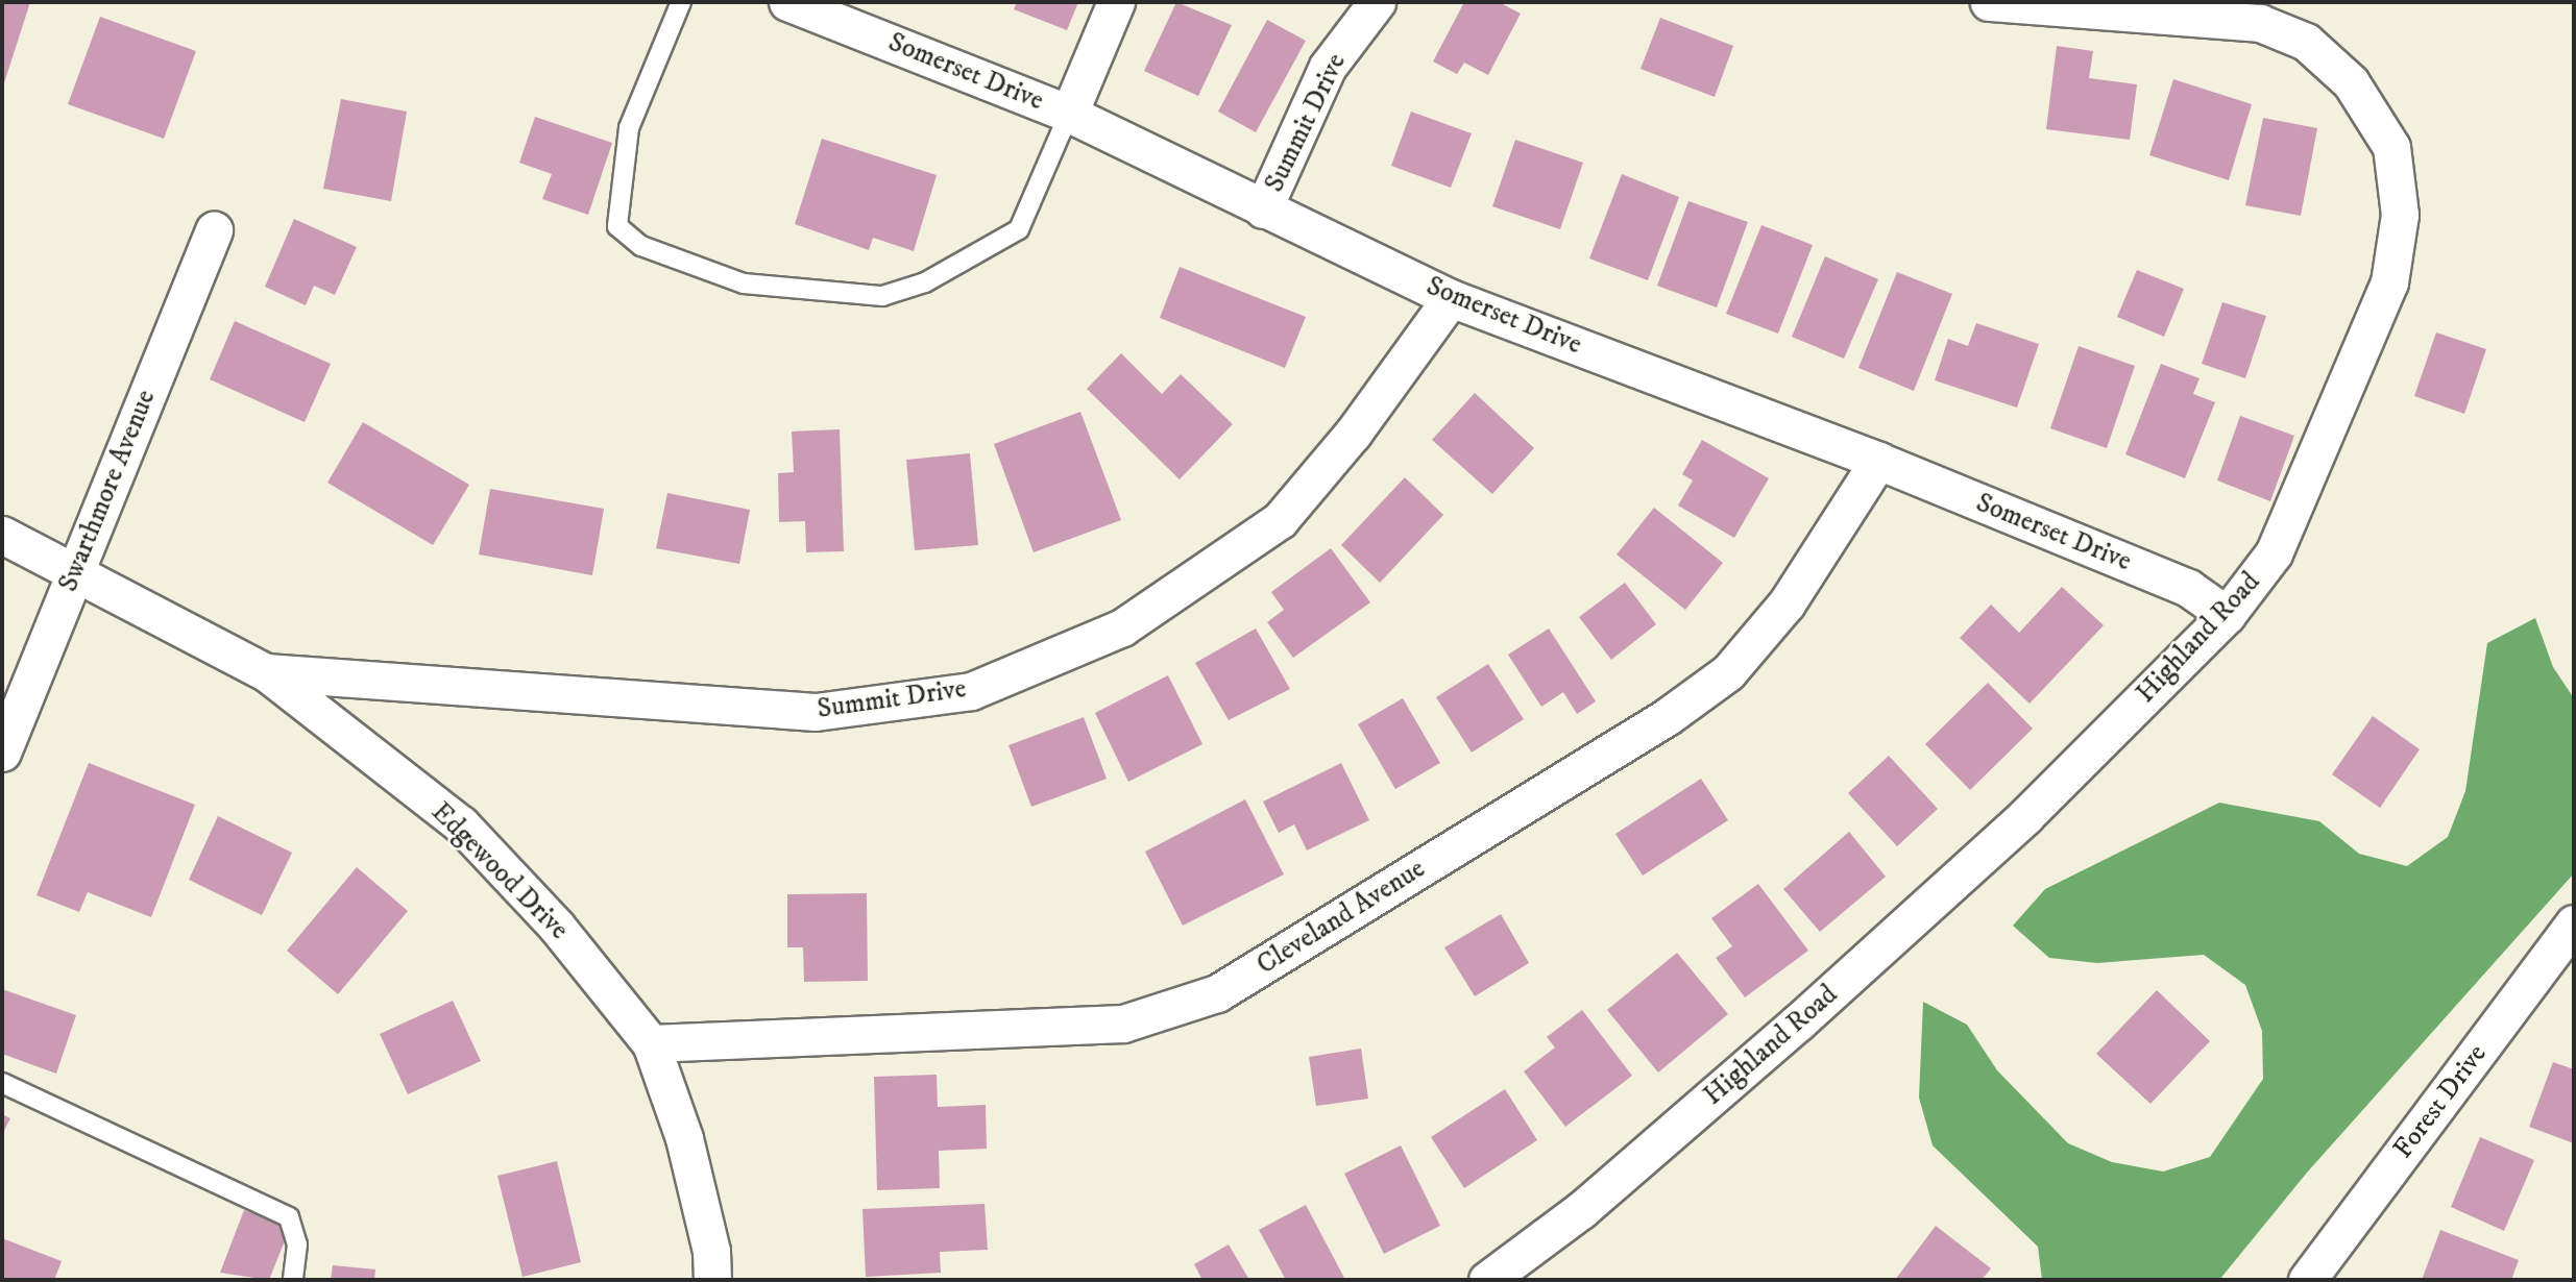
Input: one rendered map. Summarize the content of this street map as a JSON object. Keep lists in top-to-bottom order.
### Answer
{
  "streets": {
    "street": [
      "Somerset Drive",
      "Summit Drive",
      "Swarthmore Avenue",
      "Highland Road",
      "Edgewood Drive",
      "Cleveland Avenue",
      "Forest Drive"
    ]
  },
  "crossings": [
    ["Somerset Drive", "Summit Drive"],
    ["Somerset Drive", "Highland Road"],
    ["Somerset Drive", "Cleveland Avenue"],
    ["Summit Drive", "Edgewood Drive"],
    ["Swarthmore Avenue", "Edgewood Drive"],
    ["Edgewood Drive", "Cleveland Avenue"]
  ]
}
